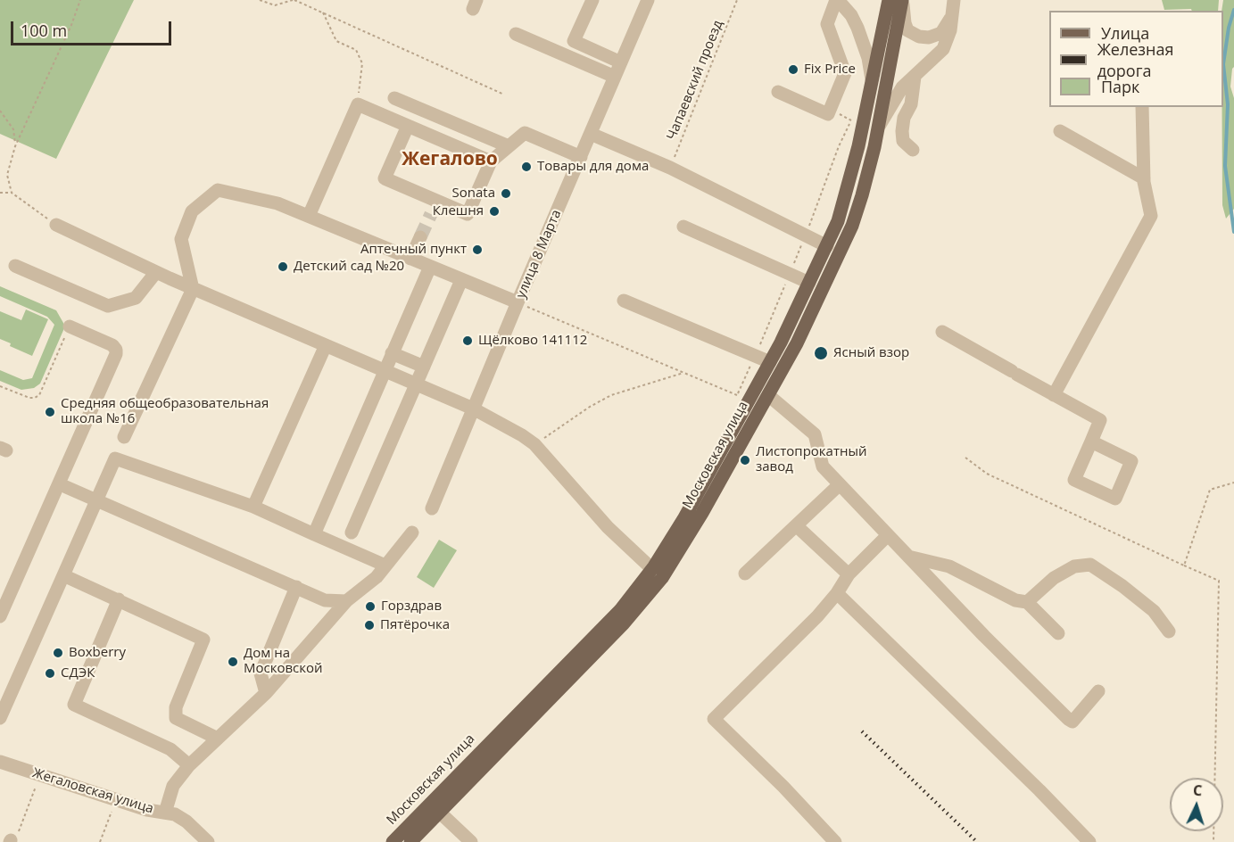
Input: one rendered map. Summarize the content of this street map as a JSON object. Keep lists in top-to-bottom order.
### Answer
{
  "streets": {
    "main road": ["Московская улица"],
    "street": ["улица 8 Марта", "Жегаловская улица"],
    "path": ["Чапаевский проезд"]
  },
  "districts": ["Жегалово"],
  "places": [
    "Fix Price",
    "Товары для дома",
    "Sonata",
    "Клешня",
    "Аптечный пункт",
    "Детский сад №20",
    "Щёлково 141112",
    "Ясный взор",
    "Средняя общеобразовательная школа №16",
    "Листопрокатный завод",
    "Горздрав",
    "Пятёрочка",
    "Boxberry",
    "Дом на Московской",
    "СДЭК"
  ],
  "legend": ["Улица", "Железная дорога", "Парк"],
  "scale_bar": "100 m",
  "north": "top"
}
